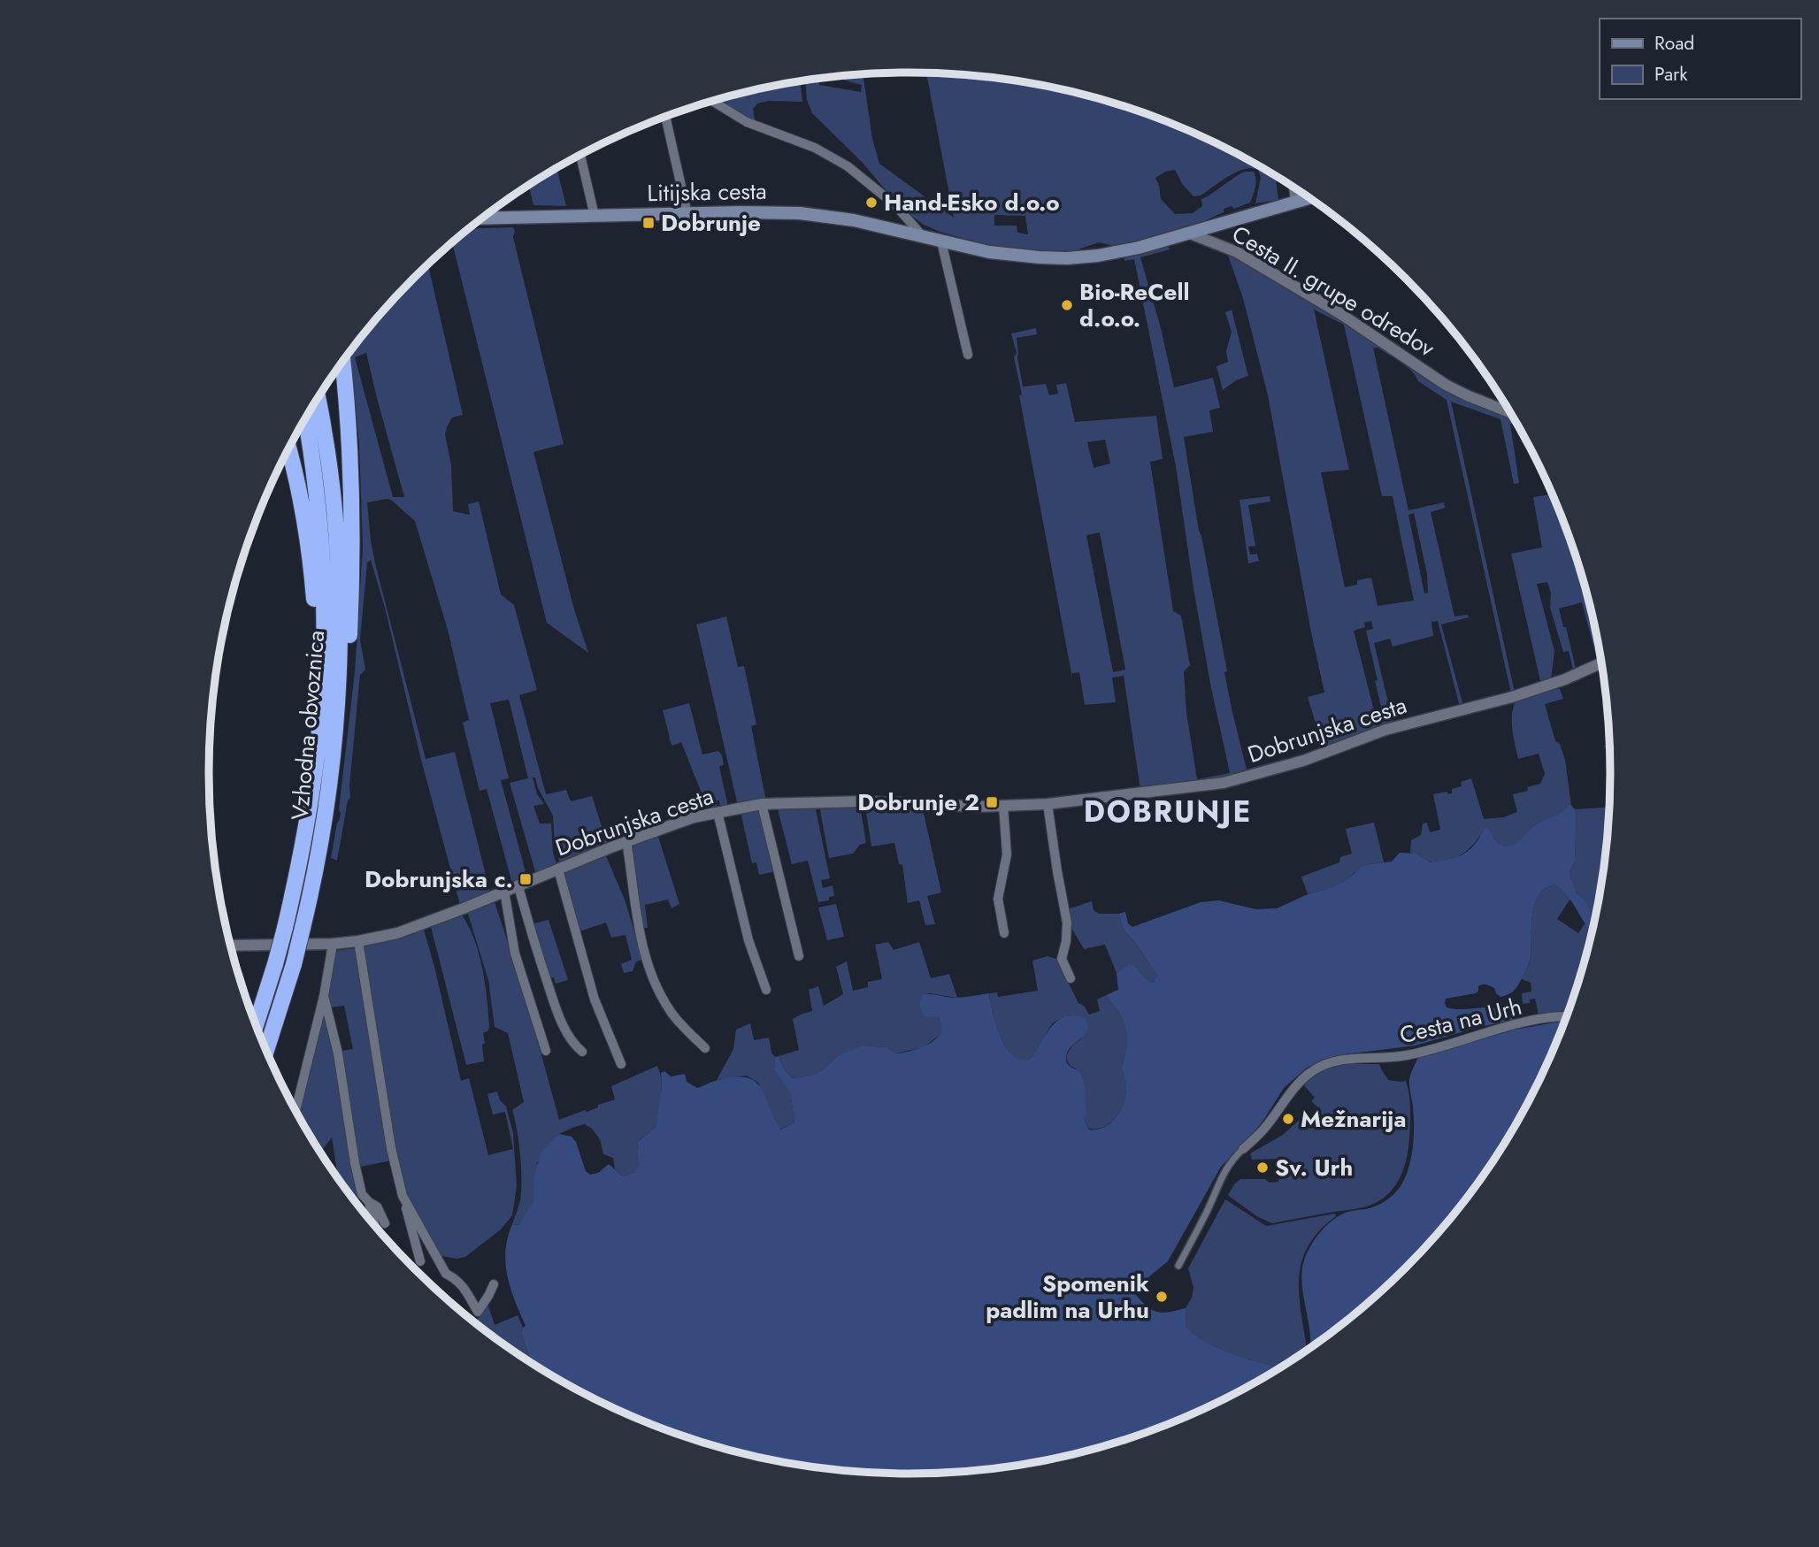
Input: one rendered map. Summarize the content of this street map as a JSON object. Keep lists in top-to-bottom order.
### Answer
{
  "streets": {
    "highway": ["Vzhodna obvoznica"],
    "main road": ["Litijska cesta"],
    "street": ["Cesta II. grupe odredov", "Dobrunjska cesta", "Cesta na Urh"]
  },
  "crossings": [
    ["Litijska cesta", "Cesta II. grupe odredov"]
  ],
  "districts": ["DOBRUNJE"],
  "places": {
    "other": [
      "Hand-Esko d.o.o",
      "Bio-ReCell d.o.o.",
      "Mežnarija",
      "Sv. Urh",
      "Spomenik padlim na Urhu"
    ],
    "transit": ["Dobrunje", "Dobrunje 2", "Dobrunjska c."]
  },
  "legend": ["Road", "Park"]
}
